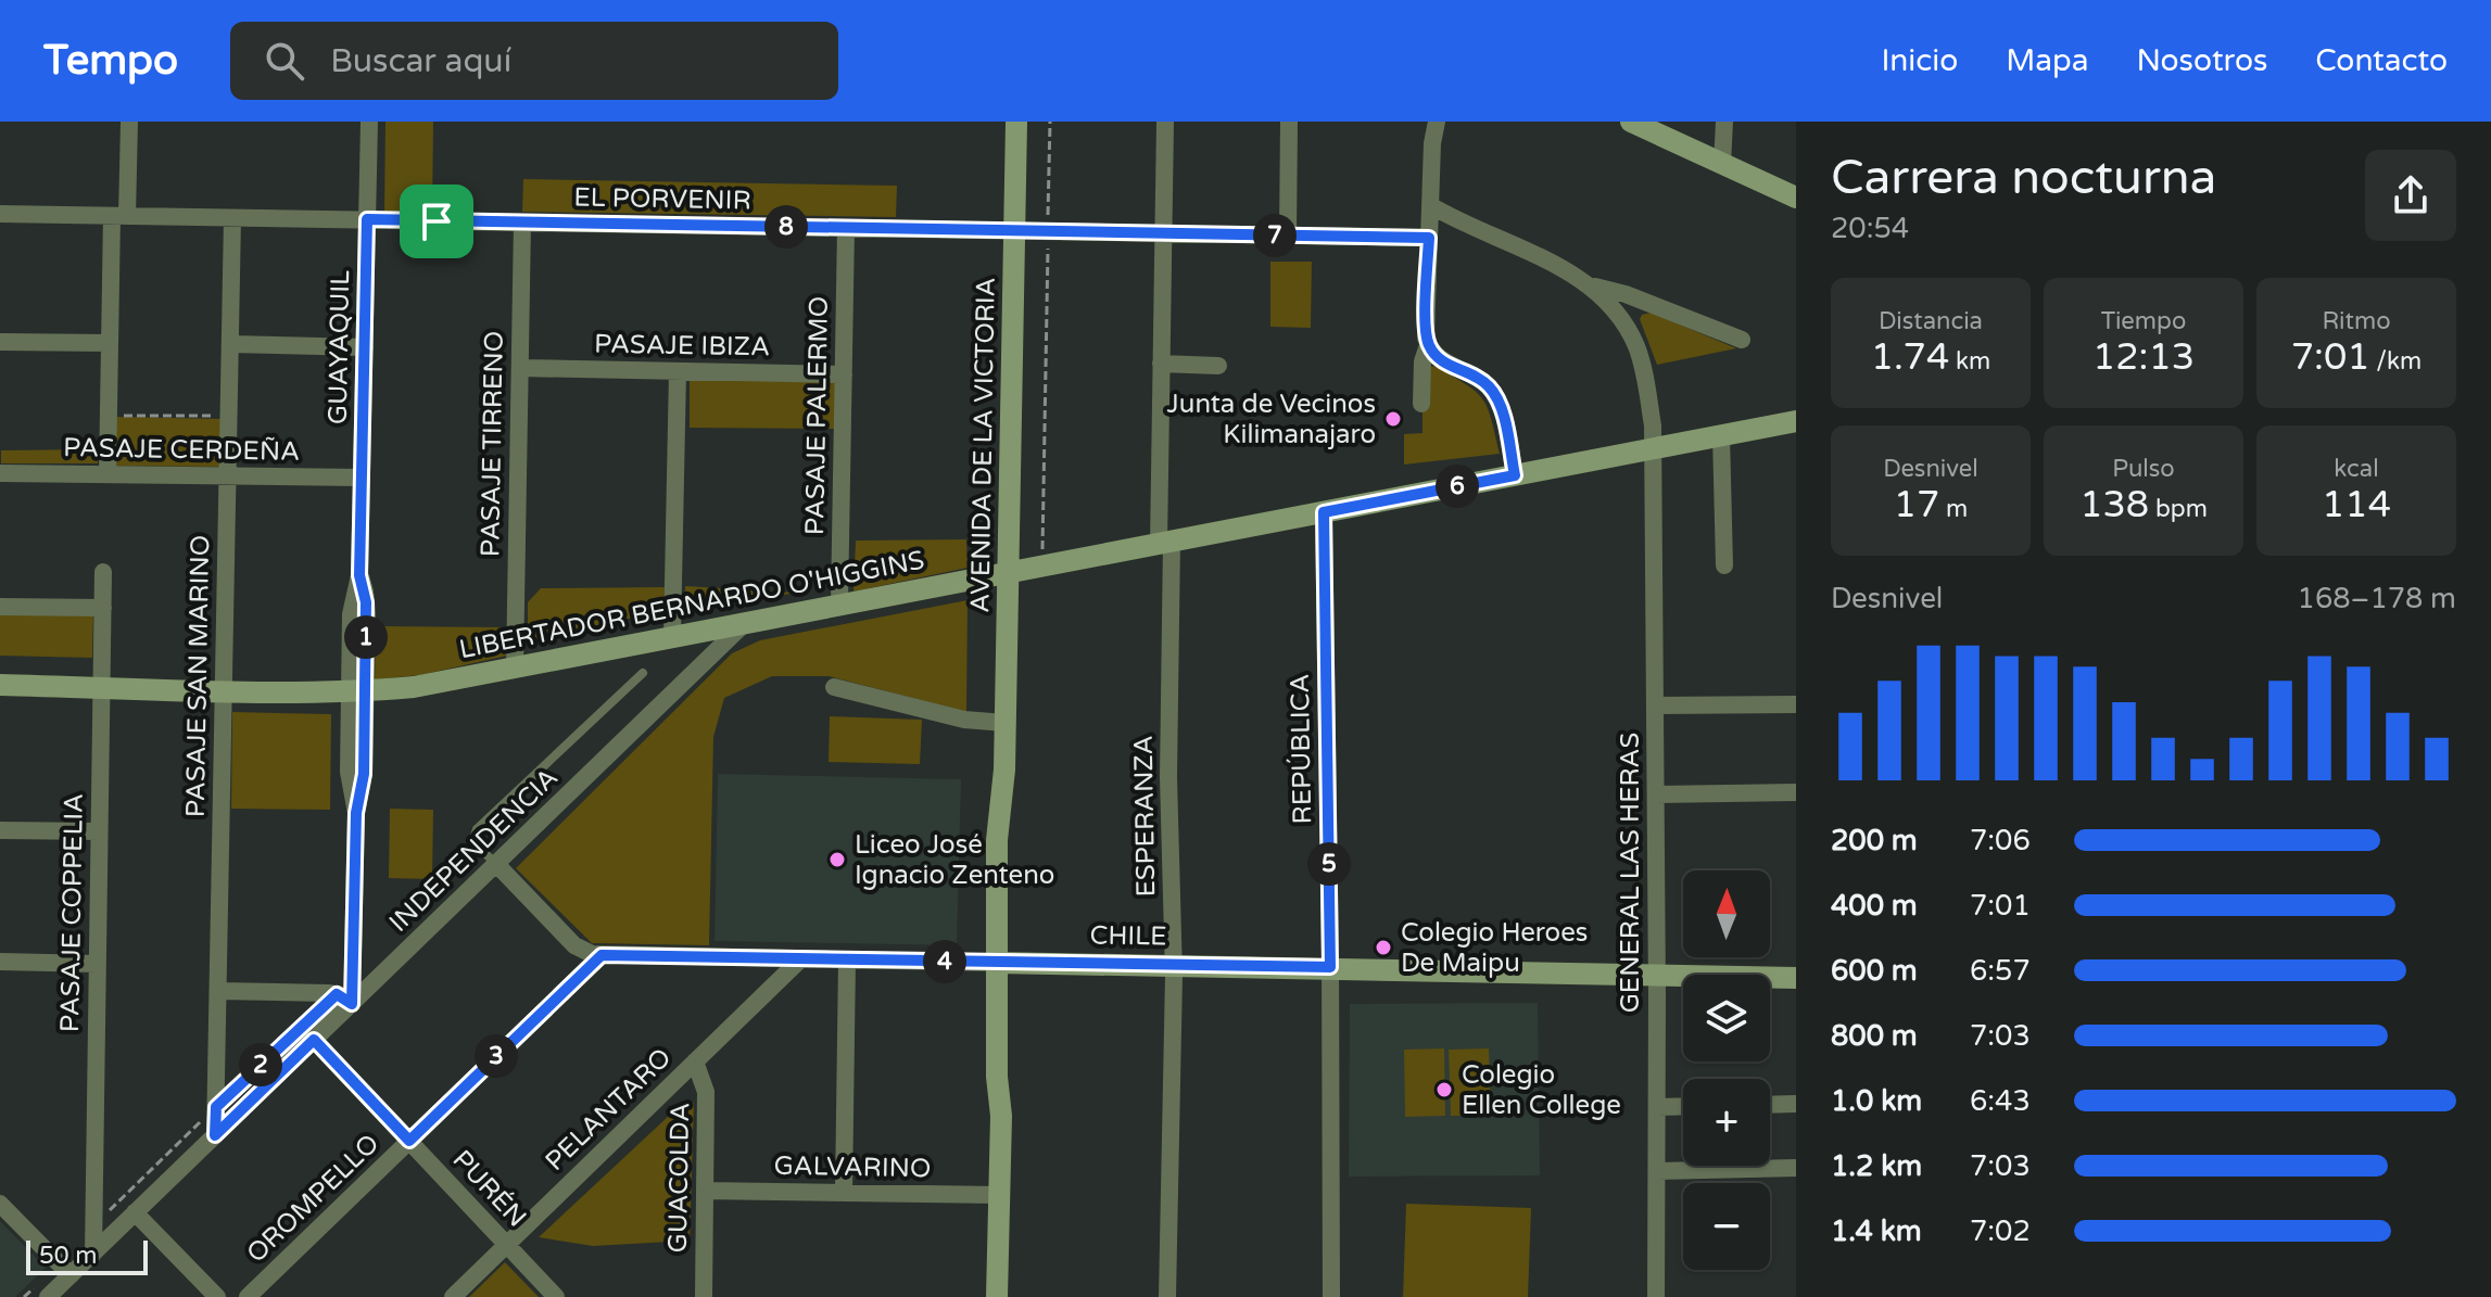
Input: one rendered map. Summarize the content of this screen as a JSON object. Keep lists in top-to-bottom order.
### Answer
{
  "streets": {
    "street": [
      "EL PORVENIR",
      "PASAJE IBIZA",
      "GUAYAQUIL",
      "PASAJE PALERMO",
      "PASAJE TIRRENO",
      "AVENIDA DE LA VICTORIA",
      "PASAJE CERDEÑA",
      "LIBERTADOR BERNARDO O'HIGGINS",
      "PASAJE SAN MARINO",
      "REPÚBLICA",
      "ESPERANZA",
      "INDEPENDENCIA",
      "GENERAL LAS HERAS",
      "PASAJE COPPELIA",
      "CHILE",
      "PELANTARO",
      "GALVARINO",
      "GUACOLDA",
      "PURÉN",
      "OROMPELLO"
    ]
  },
  "crossings": [
    ["EL PORVENIR", "GUAYAQUIL"],
    ["EL PORVENIR", "PASAJE PALERMO"],
    ["EL PORVENIR", "PASAJE TIRRENO"],
    ["EL PORVENIR", "AVENIDA DE LA VICTORIA"],
    ["EL PORVENIR", "PASAJE SAN MARINO"],
    ["EL PORVENIR", "ESPERANZA"],
    ["PASAJE IBIZA", "PASAJE PALERMO"],
    ["PASAJE IBIZA", "PASAJE TIRRENO"],
    ["GUAYAQUIL", "PASAJE CERDEÑA"],
    ["GUAYAQUIL", "LIBERTADOR BERNARDO O'HIGGINS"],
    ["GUAYAQUIL", "INDEPENDENCIA"],
    ["PASAJE PALERMO", "LIBERTADOR BERNARDO O'HIGGINS"],
    ["PASAJE TIRRENO", "LIBERTADOR BERNARDO O'HIGGINS"],
    ["AVENIDA DE LA VICTORIA", "LIBERTADOR BERNARDO O'HIGGINS"],
    ["AVENIDA DE LA VICTORIA", "CHILE"],
    ["AVENIDA DE LA VICTORIA", "GALVARINO"],
    ["PASAJE CERDEÑA", "PASAJE SAN MARINO"],
    ["LIBERTADOR BERNARDO O'HIGGINS", "PASAJE SAN MARINO"],
    ["LIBERTADOR BERNARDO O'HIGGINS", "REPÚBLICA"],
    ["LIBERTADOR BERNARDO O'HIGGINS", "ESPERANZA"],
    ["LIBERTADOR BERNARDO O'HIGGINS", "INDEPENDENCIA"],
    ["LIBERTADOR BERNARDO O'HIGGINS", "GENERAL LAS HERAS"],
    ["LIBERTADOR BERNARDO O'HIGGINS", "PASAJE COPPELIA"],
    ["PASAJE SAN MARINO", "INDEPENDENCIA"],
    ["REPÚBLICA", "CHILE"],
    ["ESPERANZA", "CHILE"],
    ["INDEPENDENCIA", "PASAJE COPPELIA"],
    ["INDEPENDENCIA", "CHILE"],
    ["INDEPENDENCIA", "PURÉN"],
    ["GENERAL LAS HERAS", "CHILE"],
    ["CHILE", "PELANTARO"],
    ["CHILE", "OROMPELLO"],
    ["PELANTARO", "GUACOLDA"],
    ["PELANTARO", "PURÉN"],
    ["GALVARINO", "GUACOLDA"],
    ["PURÉN", "OROMPELLO"]
  ],
  "places": [
    "Junta de Vecinos Kilimanajaro",
    "Liceo José Ignacio Zenteno",
    "Colegio Heroes De Maipu",
    "Colegio Ellen College"
  ],
  "scale_bar": "50 m",
  "north": "top",
  "page": {
    "header": "Tempo",
    "search": "Buscar aquí",
    "nav": [
      "Inicio",
      "Mapa",
      "Nosotros",
      "Contacto"
    ],
    "heading": ["Carrera nocturna", "20:54"],
    "pins": [
      "8",
      "7",
      "6",
      "1",
      "5",
      "4",
      "3",
      "2"
    ],
    "stats": [
      ["Distancia", "1.74 km"],
      ["Tiempo", "12:13"],
      ["Ritmo", "7:01 /km"],
      ["Desnivel", "17 m"],
      ["Pulso", "138 bpm"],
      ["kcal", "114"]
    ],
    "chart": ["Desnivel", "168–178 m"],
    "list": [
      {
        "name": "200 m",
        "note": "7:06"
      },
      {
        "name": "400 m",
        "note": "7:01"
      },
      {
        "name": "600 m",
        "note": "6:57"
      },
      {
        "name": "800 m",
        "note": "7:03"
      },
      {
        "name": "1.0 km",
        "note": "6:43"
      },
      {
        "name": "1.2 km",
        "note": "7:03"
      },
      {
        "name": "1.4 km",
        "note": "7:02"
      }
    ],
    "map_buttons": ["+", "−"],
    "scale": "50 m"
  }
}
